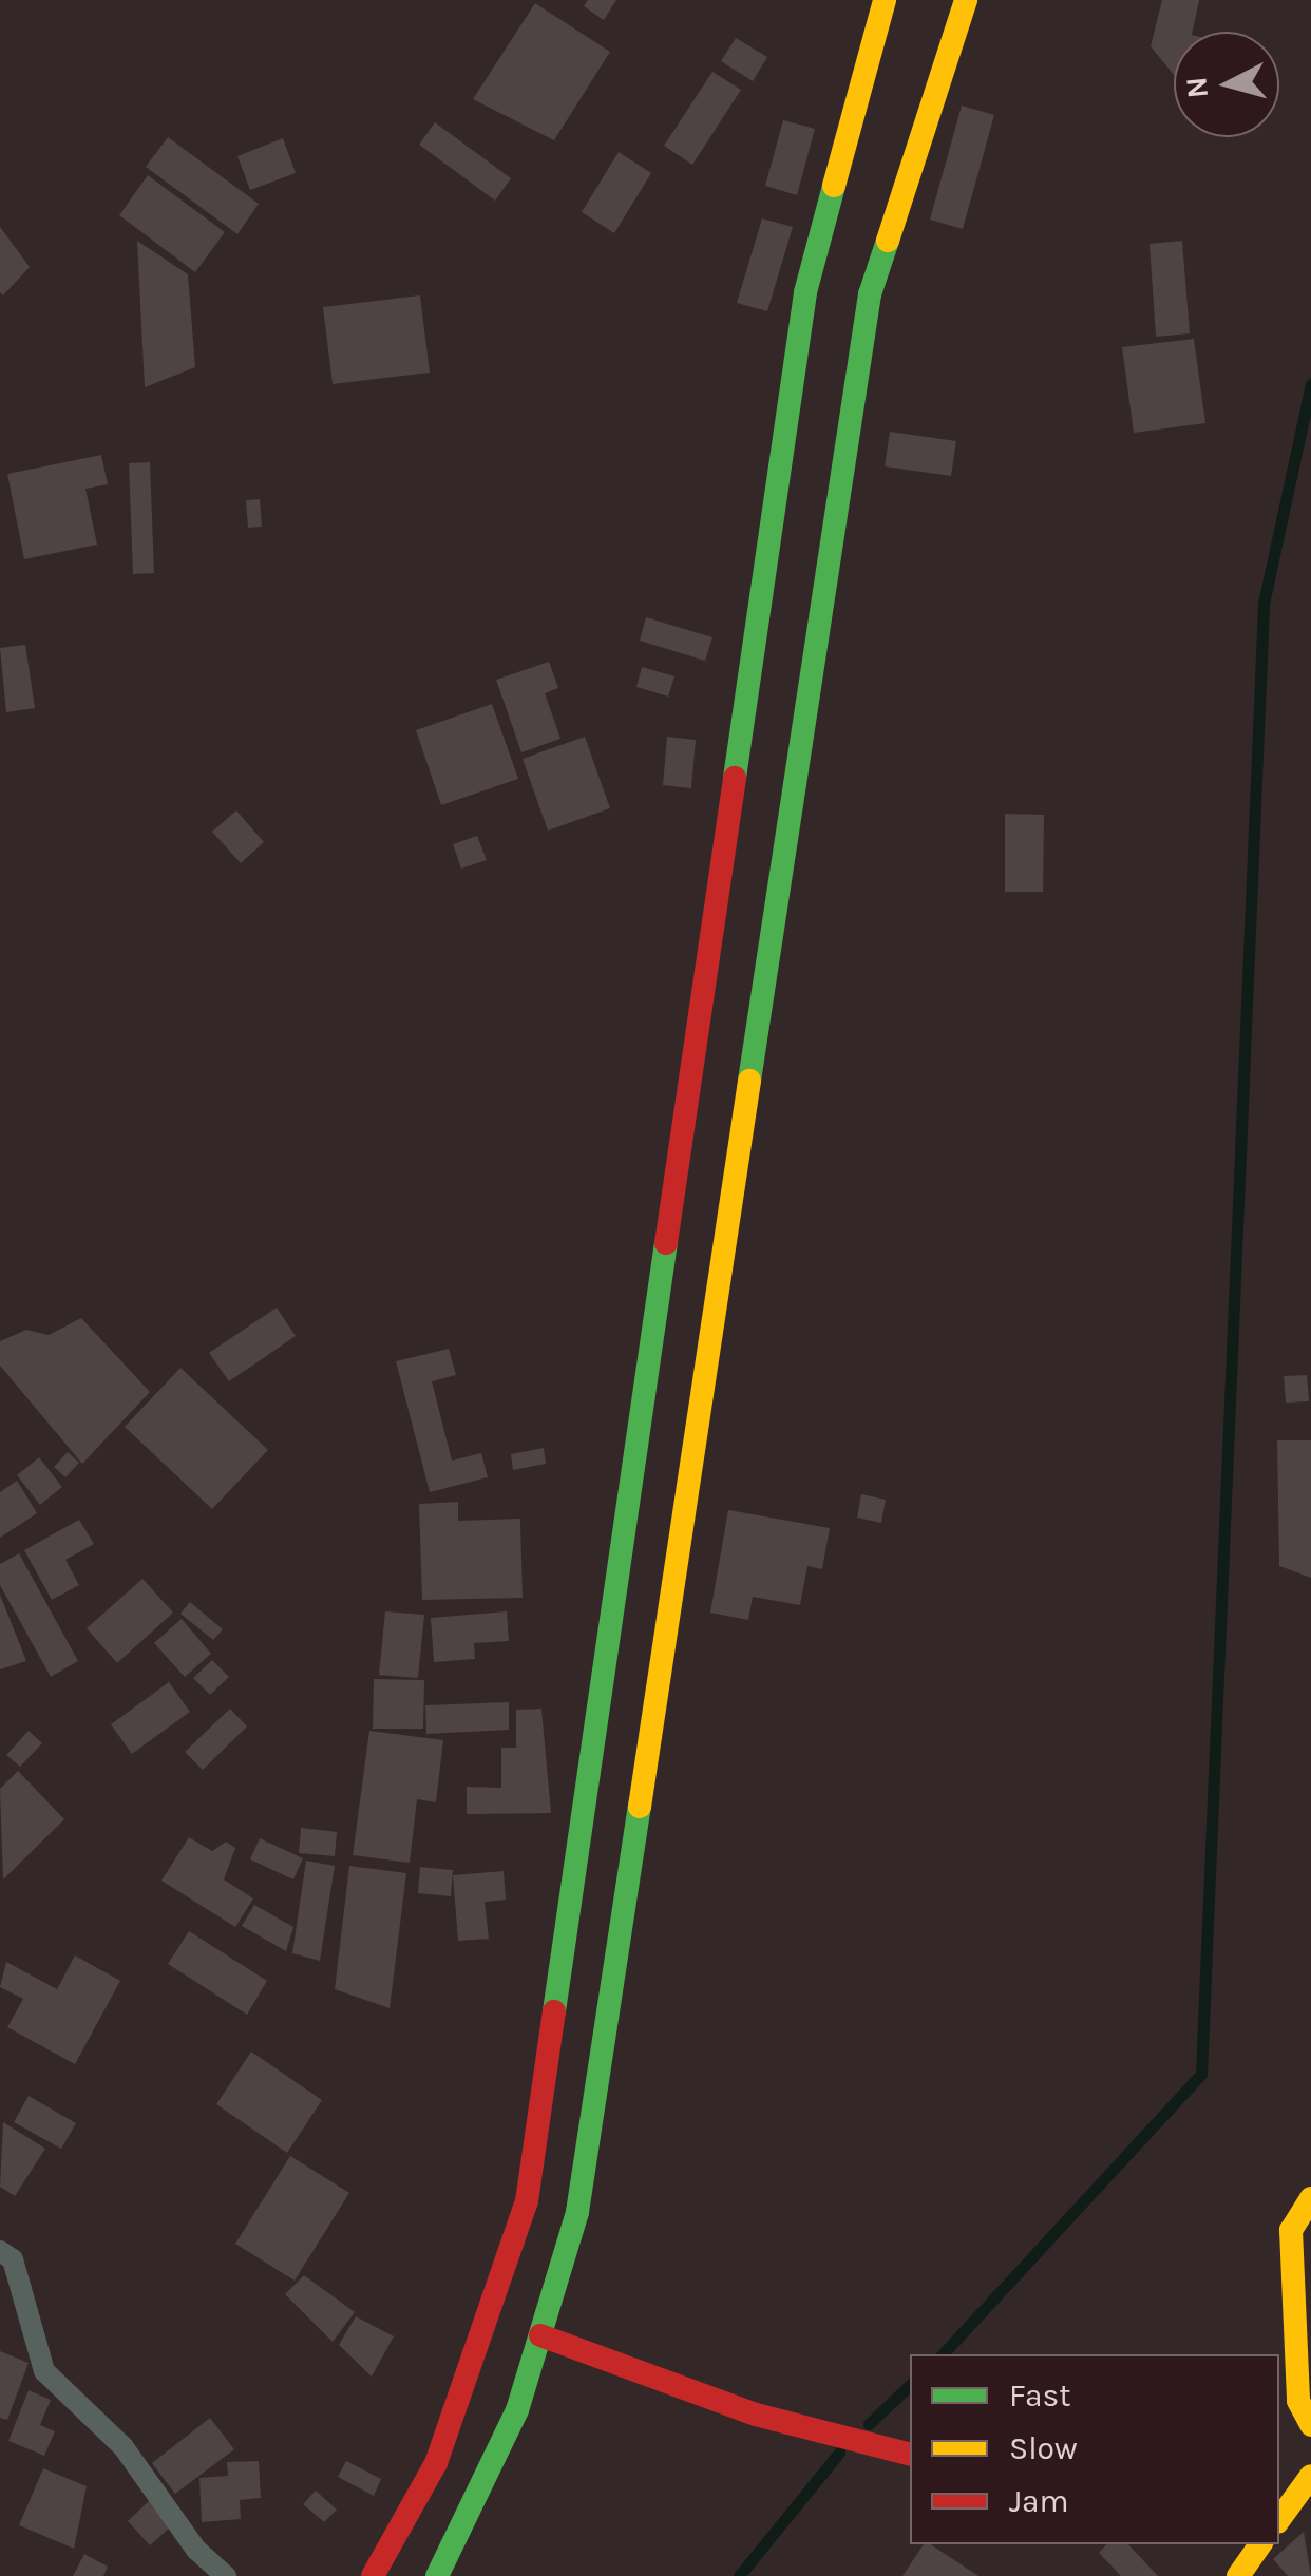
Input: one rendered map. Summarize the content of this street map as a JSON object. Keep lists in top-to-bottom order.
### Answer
{
  "legend": ["Fast", "Slow", "Jam"],
  "north": "left"
}
